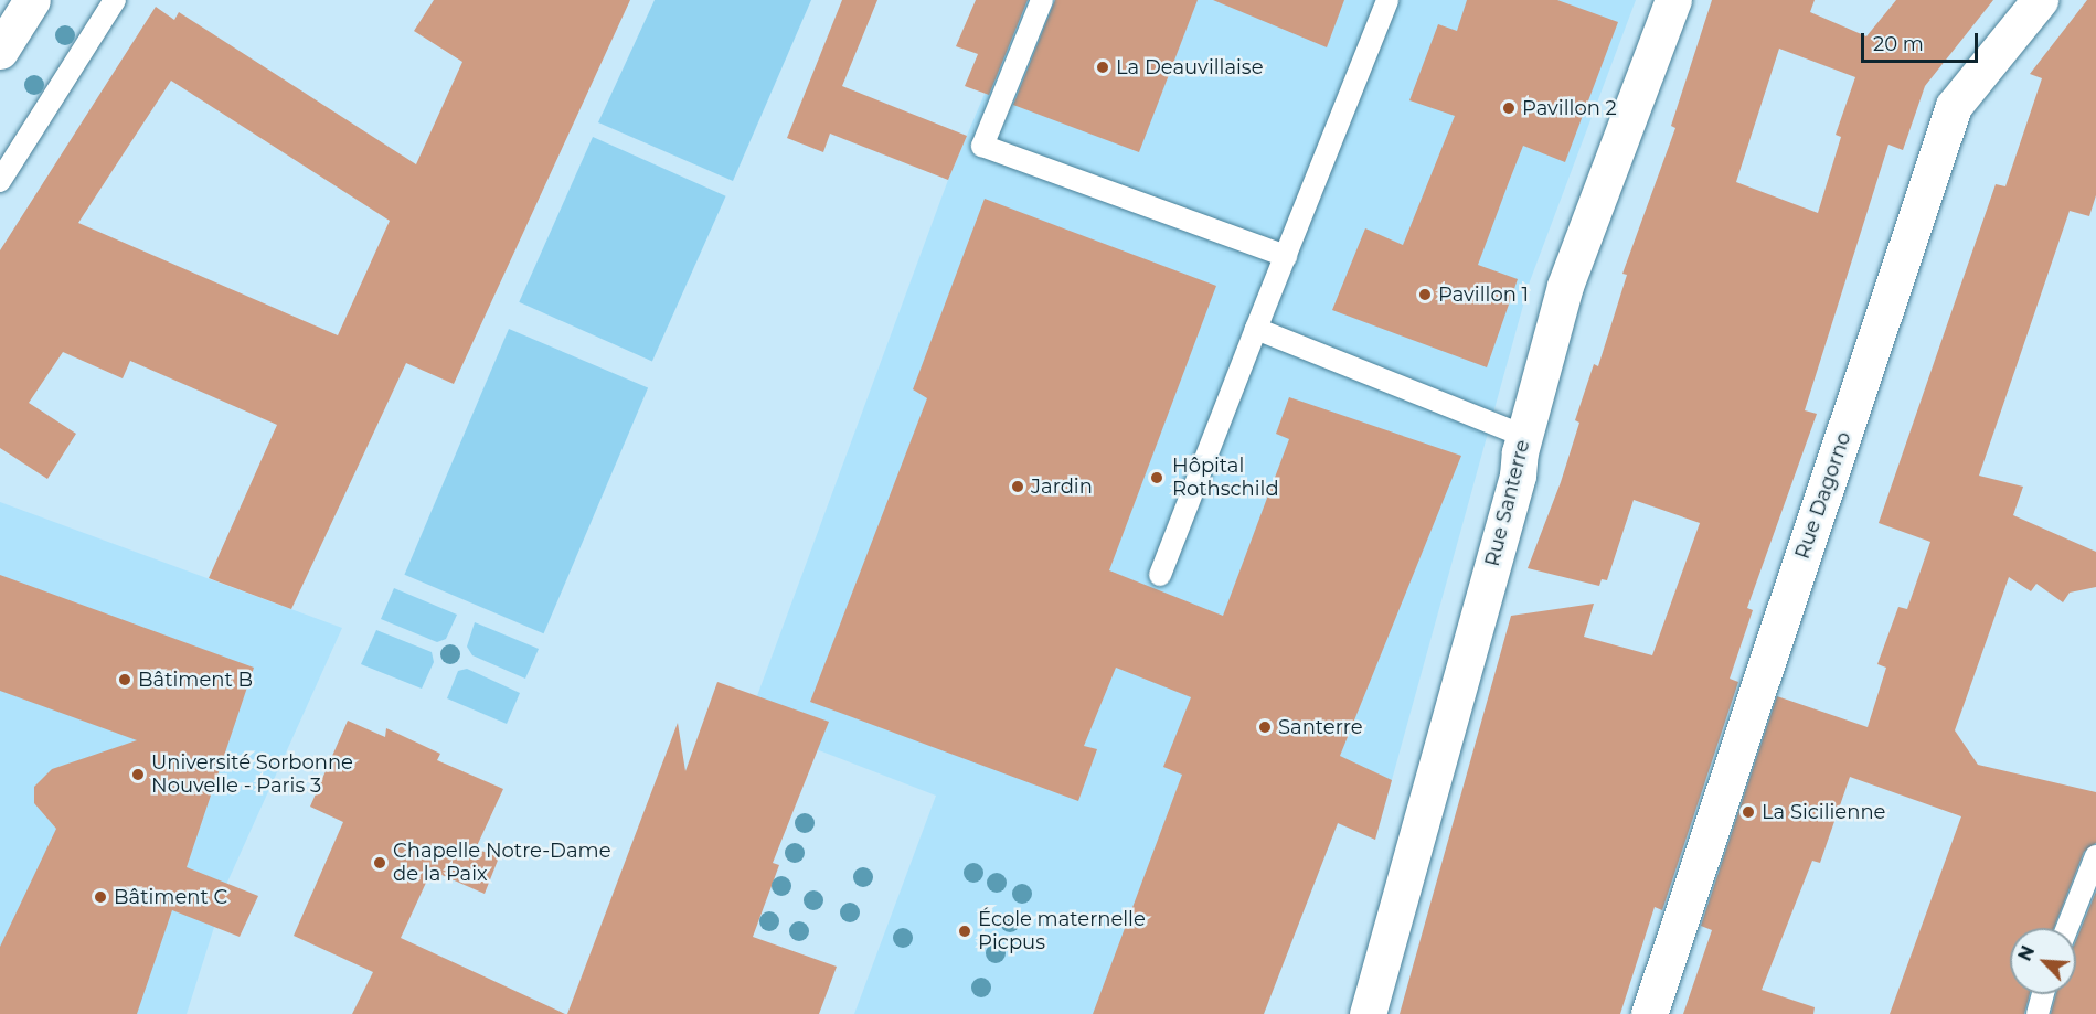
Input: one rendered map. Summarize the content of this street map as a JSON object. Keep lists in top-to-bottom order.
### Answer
{
  "streets": {
    "street": ["Rue Dagorno", "Rue Santerre"]
  },
  "places": [
    "La Deauvillaise",
    "Pavillon 2",
    "Pavillon 1",
    "Hôpital Rothschild",
    "Jardin",
    "Bâtiment B",
    "Santerre",
    "Université Sorbonne Nouvelle - Paris 3",
    "La Sicilienne",
    "Chapelle Notre-Dame de la Paix",
    "Bâtiment C",
    "École maternelle Picpus"
  ],
  "scale_bar": "20 m",
  "north": "top left"
}
